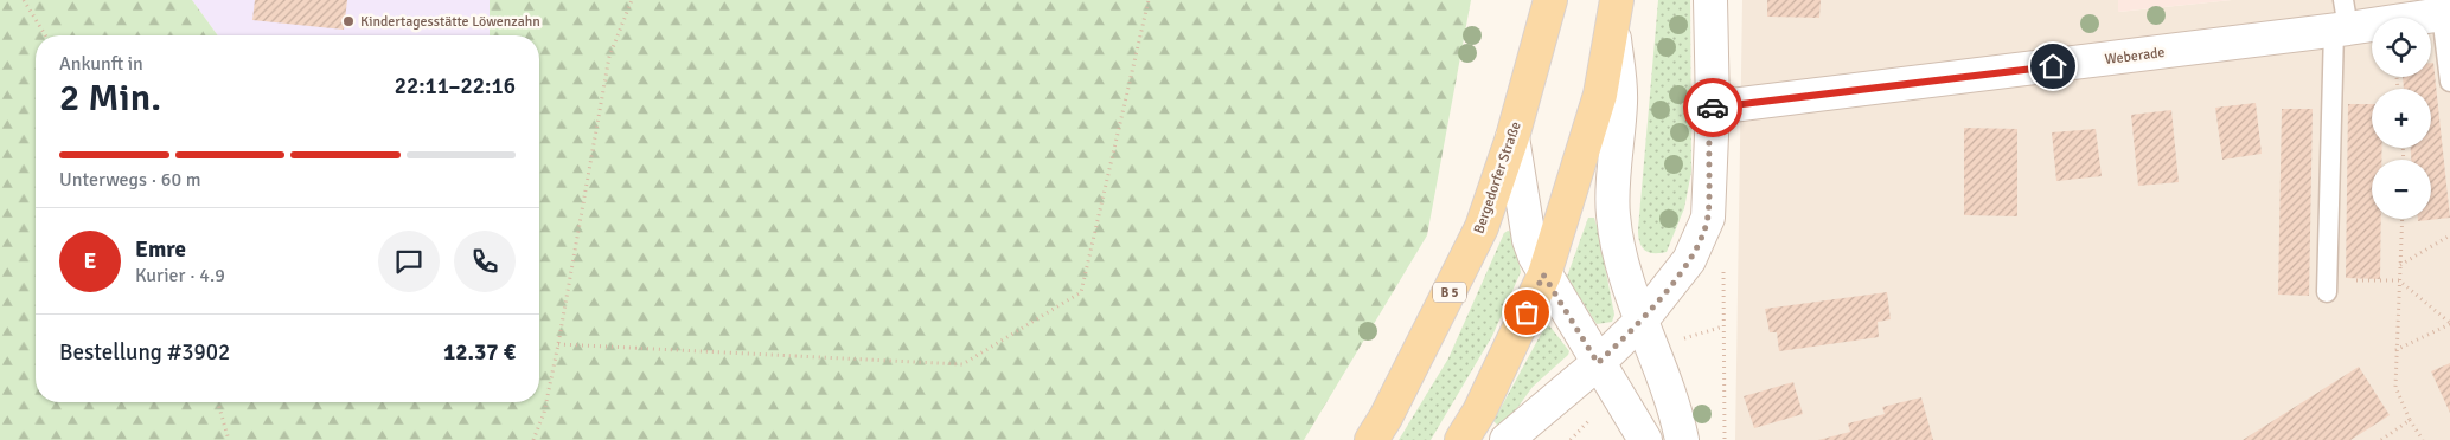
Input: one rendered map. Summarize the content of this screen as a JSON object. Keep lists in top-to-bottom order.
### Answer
{
  "streets": {
    "main road": ["Bergedorfer Straße", "B 5"],
    "street": ["Weberade"]
  },
  "crossings": [
    ["Bergedorfer Straße", "B 5"]
  ],
  "places": ["Kindertagesstätte Löwenzahn"],
  "page": {
    "map_buttons": ["+", "−"],
    "heading": ["2 Min.", "Ankunft in", "22:11–22:16"],
    "panel": [
      "Emre",
      "Kurier · 4.9",
      "Bestellung #3902",
      "12.37 €"
    ],
    "bar": "Unterwegs · 60 m",
    "round": "E"
  }
}
